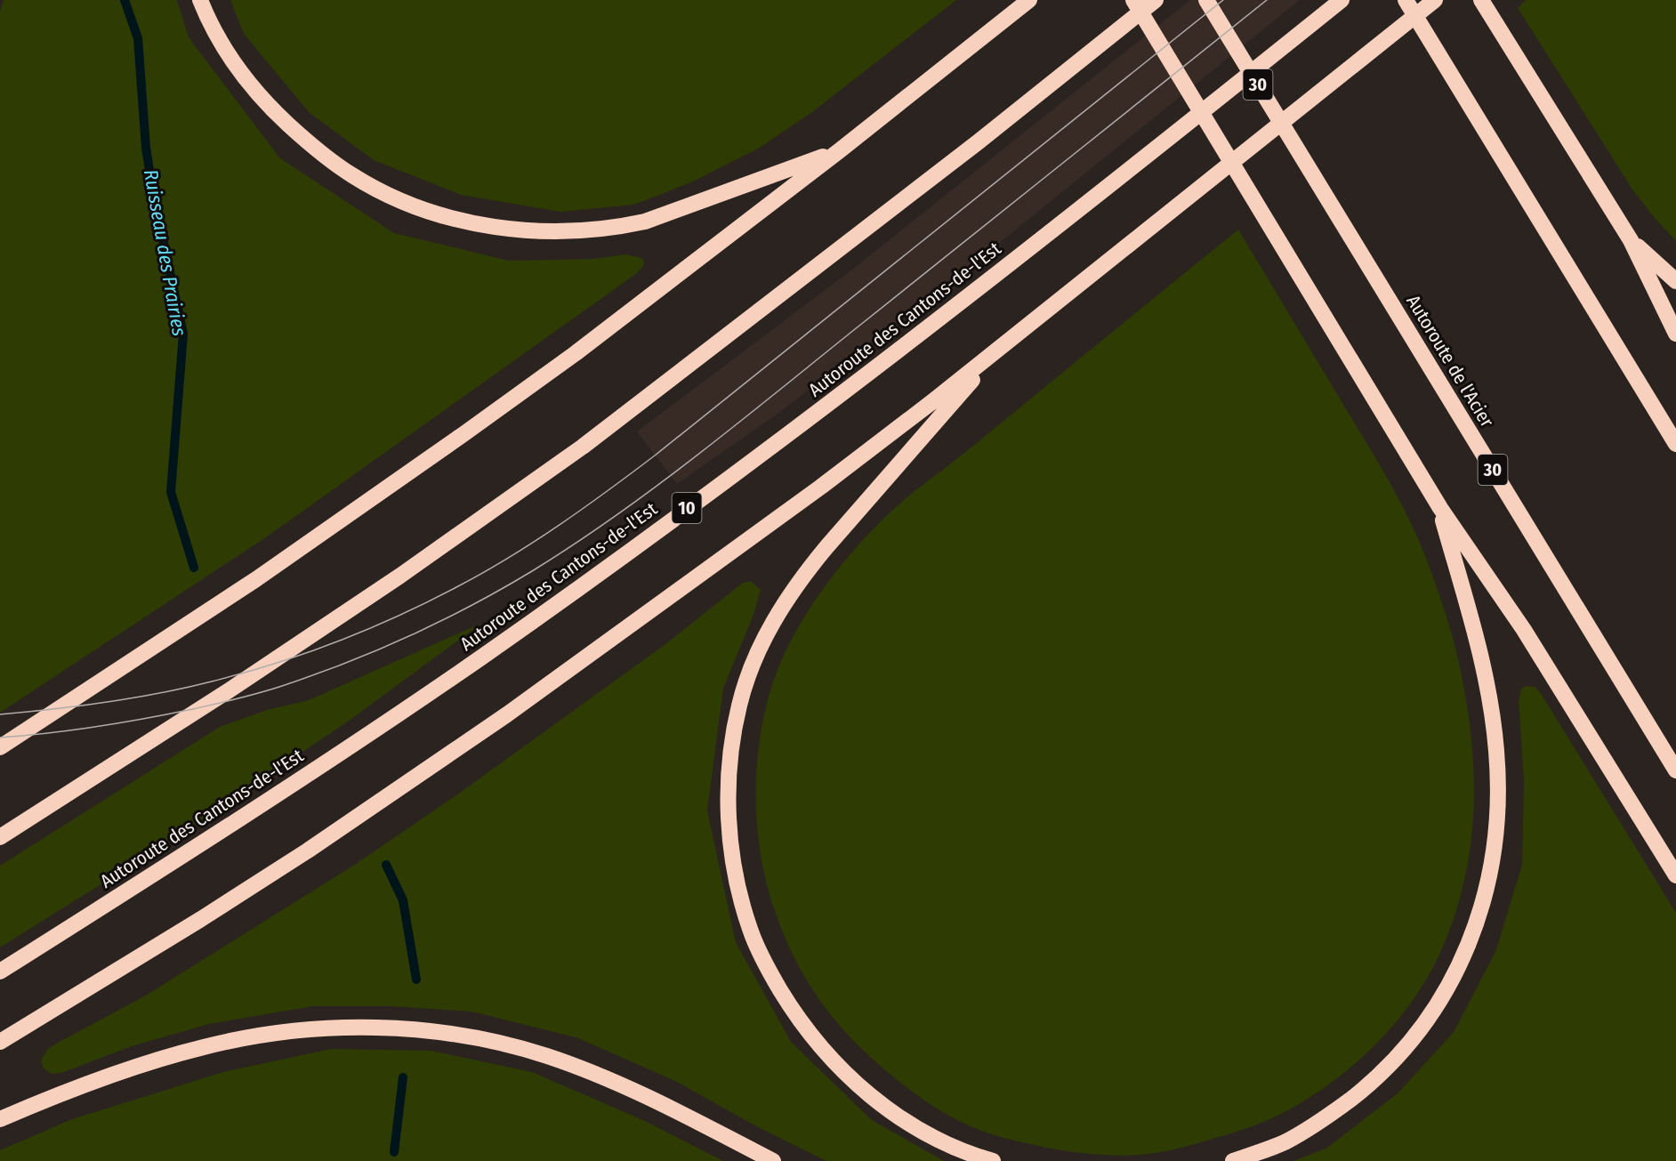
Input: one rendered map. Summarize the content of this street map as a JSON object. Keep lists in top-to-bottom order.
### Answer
{
  "streets": {
    "highway": [
      "30",
      "Autoroute des Cantons-de-l'Est",
      "Autoroute de l'Acier",
      "10"
    ]
  },
  "water": ["Ruisseau des Prairies"]
}
